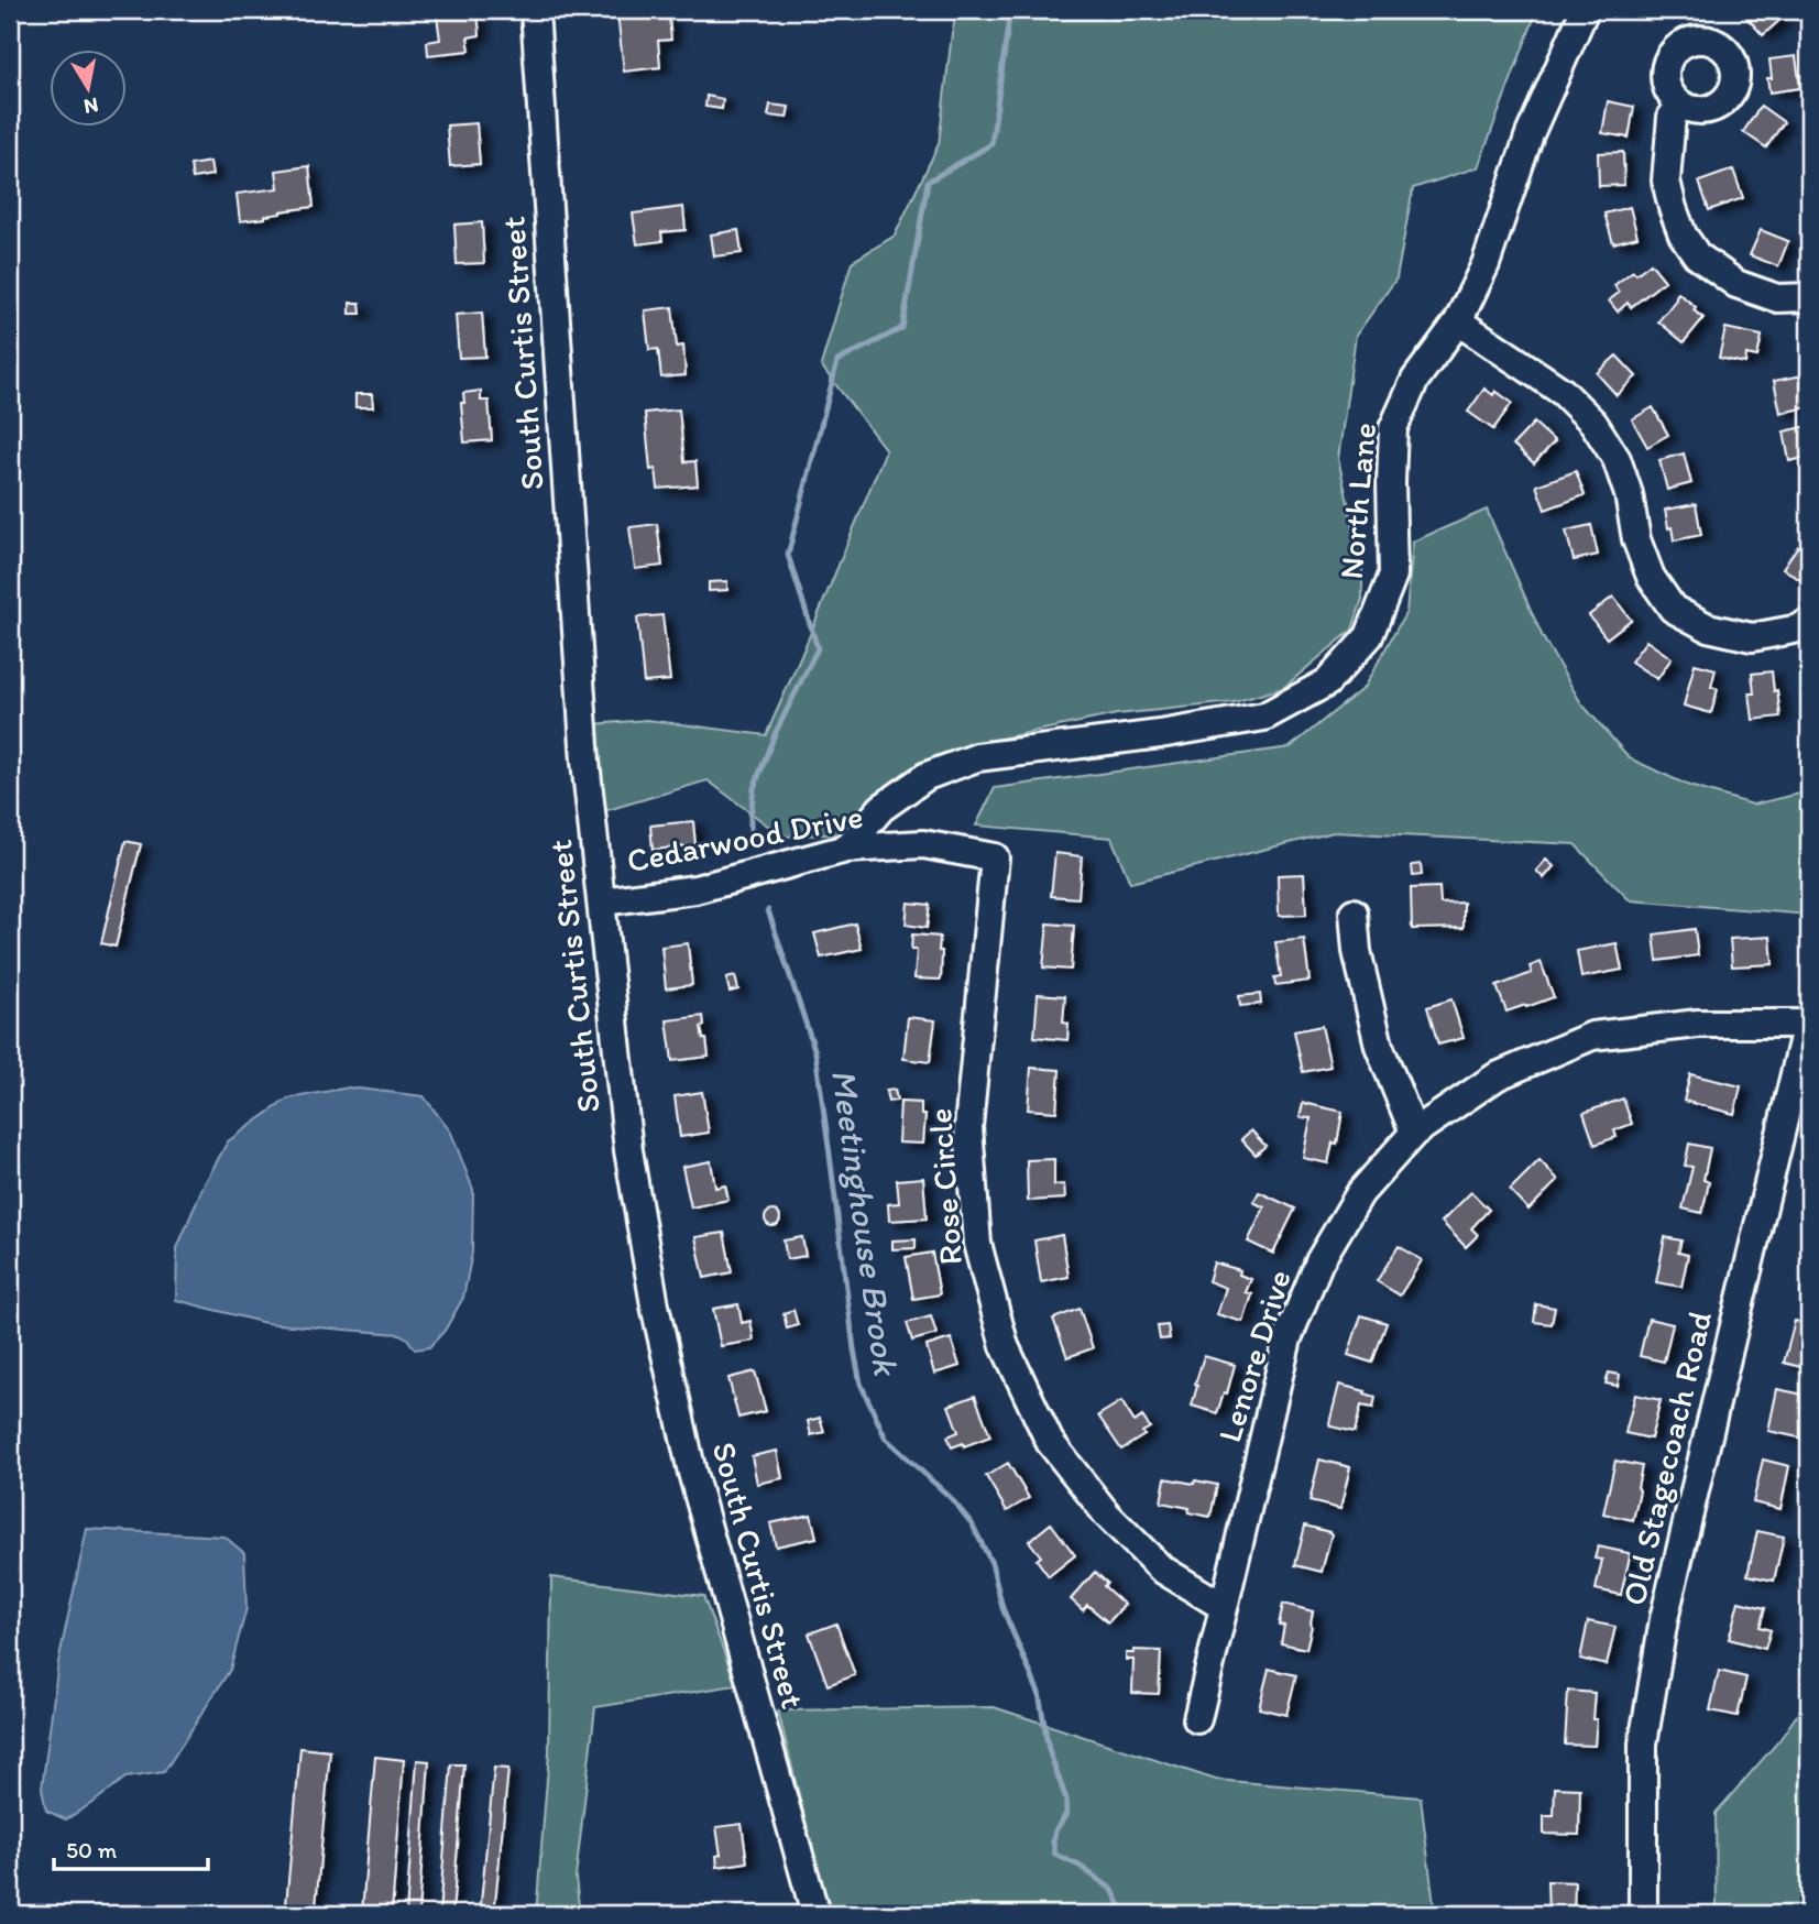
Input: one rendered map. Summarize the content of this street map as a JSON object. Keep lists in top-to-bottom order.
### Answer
{
  "streets": {
    "street": [
      "South Curtis Street",
      "North Lane",
      "Cedarwood Drive",
      "Rose Circle",
      "Lenore Drive",
      "Old Stagecoach Road"
    ]
  },
  "crossings": [
    ["South Curtis Street", "Cedarwood Drive"],
    ["North Lane", "Cedarwood Drive"],
    ["Cedarwood Drive", "Rose Circle"],
    ["Rose Circle", "Lenore Drive"],
    ["Lenore Drive", "Old Stagecoach Road"]
  ],
  "water": ["Meetinghouse Brook"],
  "scale_bar": "50 m",
  "north": "bottom"
}
